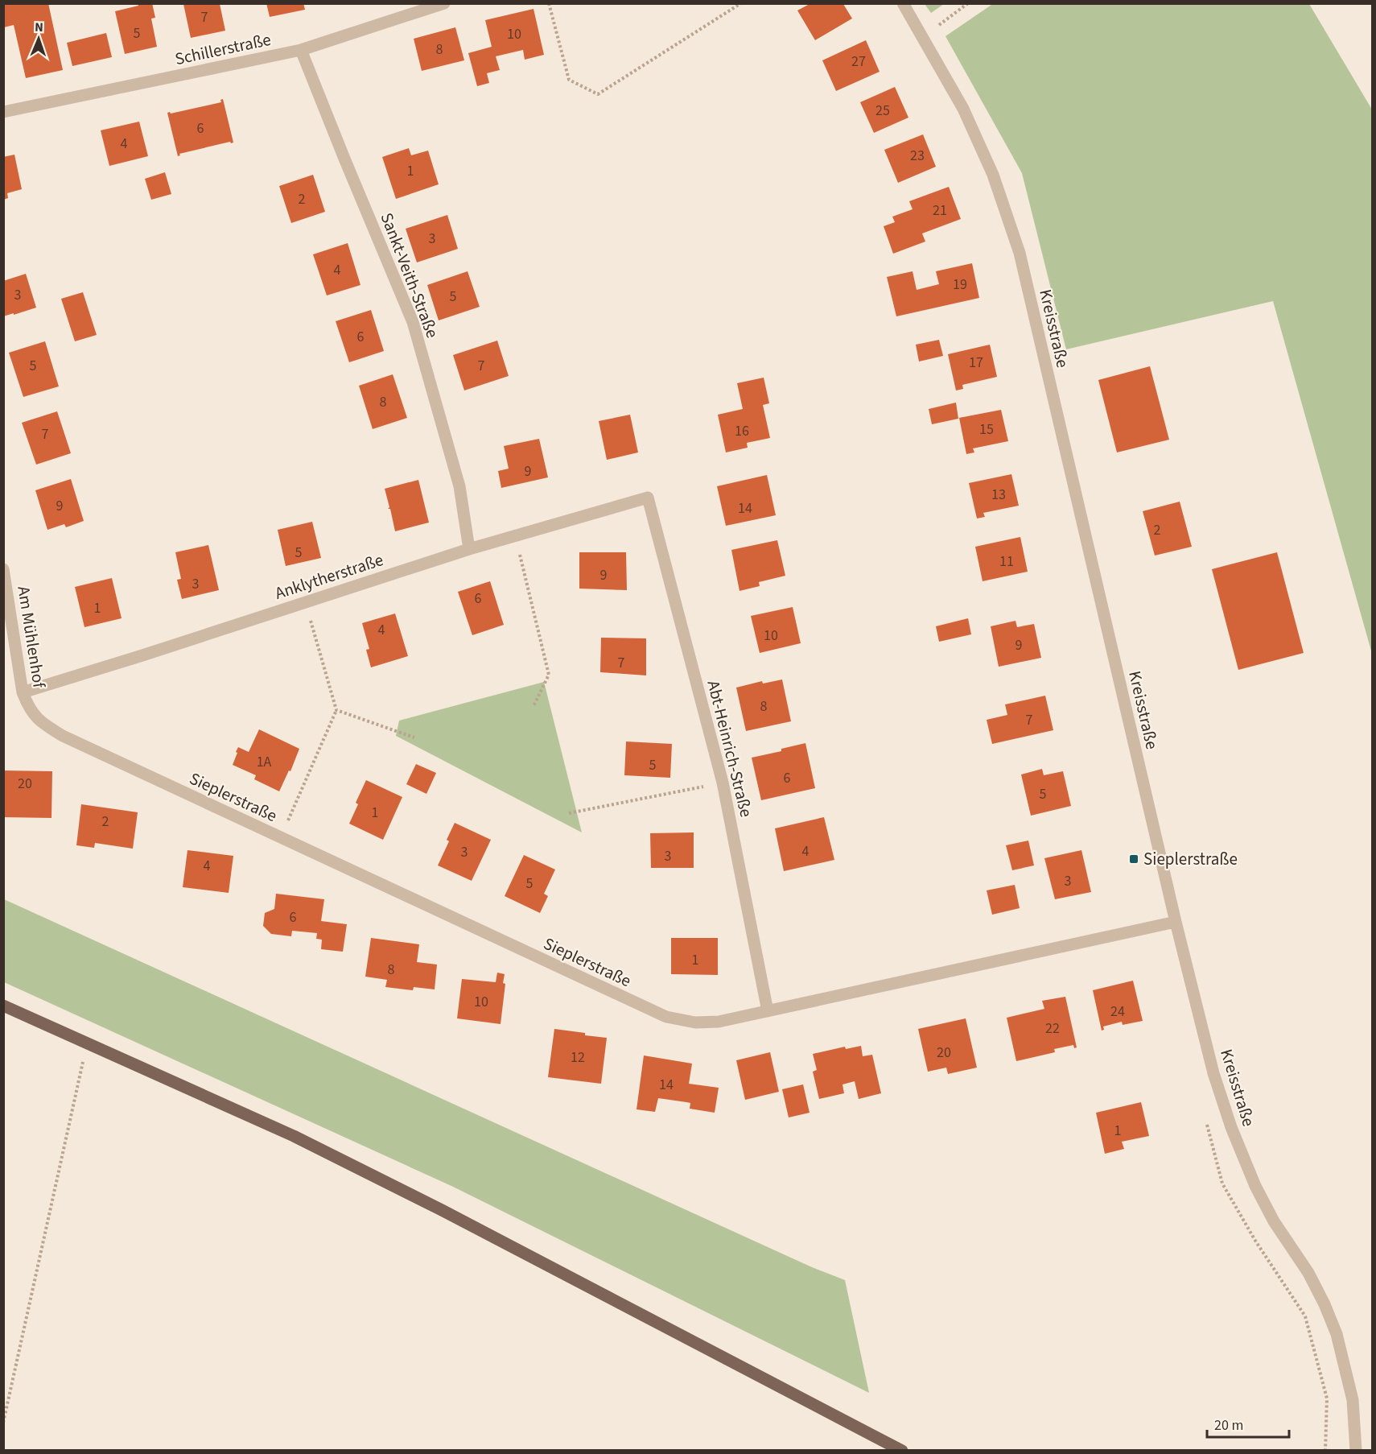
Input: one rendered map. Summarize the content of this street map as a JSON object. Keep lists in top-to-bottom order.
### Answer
{
  "streets": {
    "street": [
      "Schillerstraße",
      "Sankt-Veith-Straße",
      "Kreisstraße",
      "Anklytherstraße",
      "Am Mühlenhof",
      "Abt-Heinrich-Straße",
      "Sieplerstraße"
    ]
  },
  "crossings": [
    ["Schillerstraße", "Sankt-Veith-Straße"],
    ["Sankt-Veith-Straße", "Anklytherstraße"],
    ["Kreisstraße", "Sieplerstraße"],
    ["Anklytherstraße", "Am Mühlenhof"],
    ["Anklytherstraße", "Abt-Heinrich-Straße"],
    ["Am Mühlenhof", "Sieplerstraße"],
    ["Abt-Heinrich-Straße", "Sieplerstraße"]
  ],
  "places": {
    "transit": ["Sieplerstraße"]
  },
  "house_numbers": [
    "7",
    "5",
    "10",
    "8",
    "27",
    "25",
    "6",
    "4",
    "23",
    "1",
    "2",
    "21",
    "3",
    "4",
    "19",
    "3",
    "5",
    "6",
    "17",
    "5",
    "7",
    "8",
    "15",
    "16",
    "7",
    "9",
    "13",
    "9",
    "14",
    "2",
    "5",
    "11",
    "9",
    "3",
    "6",
    "1",
    "4",
    "10",
    "9",
    "7",
    "8",
    "7",
    "1A",
    "5",
    "6",
    "20",
    "5",
    "1",
    "2",
    "4",
    "3",
    "3",
    "4",
    "3",
    "5",
    "6",
    "1",
    "8",
    "10",
    "24",
    "22",
    "20",
    "12",
    "14",
    "1"
  ],
  "scale_bar": "20 m",
  "north": "top"
}
